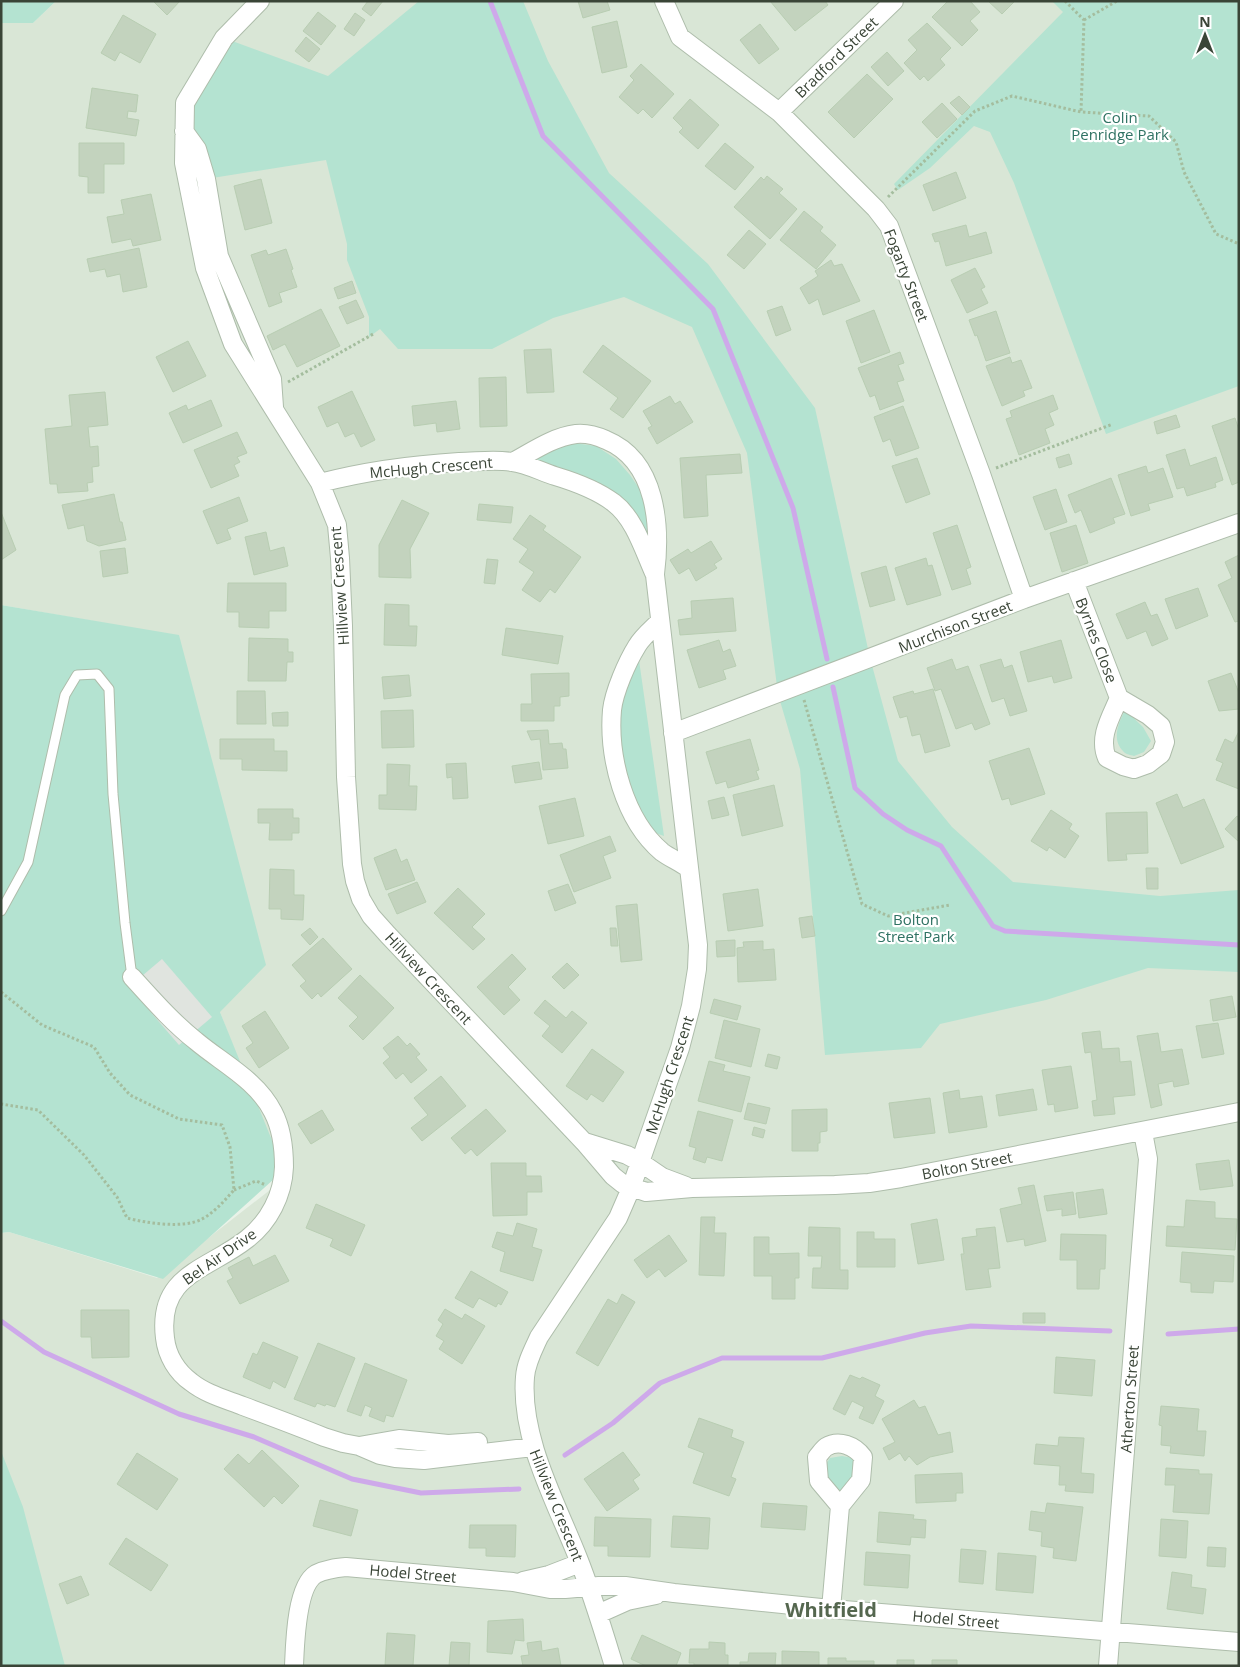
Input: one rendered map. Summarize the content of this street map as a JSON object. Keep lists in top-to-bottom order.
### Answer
{
  "streets": {
    "street": [
      "Bradford Street",
      "Fogarty Street",
      "McHugh Crescent",
      "Hillview Crescent",
      "Murchison Street",
      "Byrnes Close",
      "Bolton Street",
      "Bel Air Drive",
      "Atherton Street",
      "Hodel Street"
    ]
  },
  "crossings": [
    ["Bradford Street", "Fogarty Street"],
    ["Fogarty Street", "Murchison Street"],
    ["McHugh Crescent", "Hillview Crescent"],
    ["McHugh Crescent", "Murchison Street"],
    ["McHugh Crescent", "Bolton Street"],
    ["Hillview Crescent", "Bolton Street"],
    ["Hillview Crescent", "Bel Air Drive"],
    ["Hillview Crescent", "Hodel Street"],
    ["Murchison Street", "Byrnes Close"],
    ["Bolton Street", "Atherton Street"],
    ["Atherton Street", "Hodel Street"]
  ],
  "districts": ["Whitfield"],
  "parks": ["Colin Penridge Park", "Bolton Street Park"],
  "north": "top"
}
